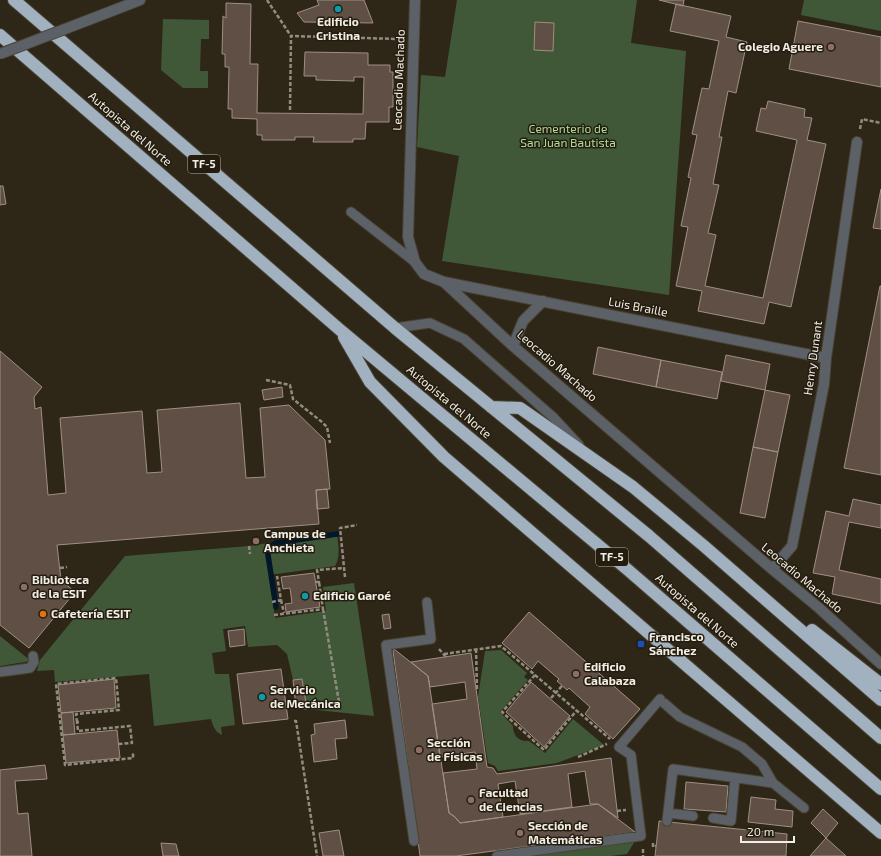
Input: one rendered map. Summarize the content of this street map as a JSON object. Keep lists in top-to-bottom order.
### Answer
{
  "streets": {
    "highway": ["Autopista del Norte", "TF-5"],
    "street": ["Leocadio Machado", "Luis Braille", "Henry Dunant"]
  },
  "crossings": [
    ["Leocadio Machado", "Luis Braille"],
    ["Leocadio Machado", "Henry Dunant"],
    ["Luis Braille", "Henry Dunant"]
  ],
  "parks": ["Cementerio de San Juan Bautista"],
  "places": {
    "other": [
      "Edificio Cristina",
      "Colegio Aguere",
      "Campus de Anchieta",
      "Biblioteca de la ESIT",
      "Edificio Garoé",
      "Cafetería ESIT",
      "Edificio Calabaza",
      "Servicio de Mecánica",
      "Sección de Físicas",
      "Facultad de Ciencias",
      "Sección de Matemáticas"
    ],
    "transit": ["Francisco Sánchez"]
  },
  "scale_bar": "20 m"
}
